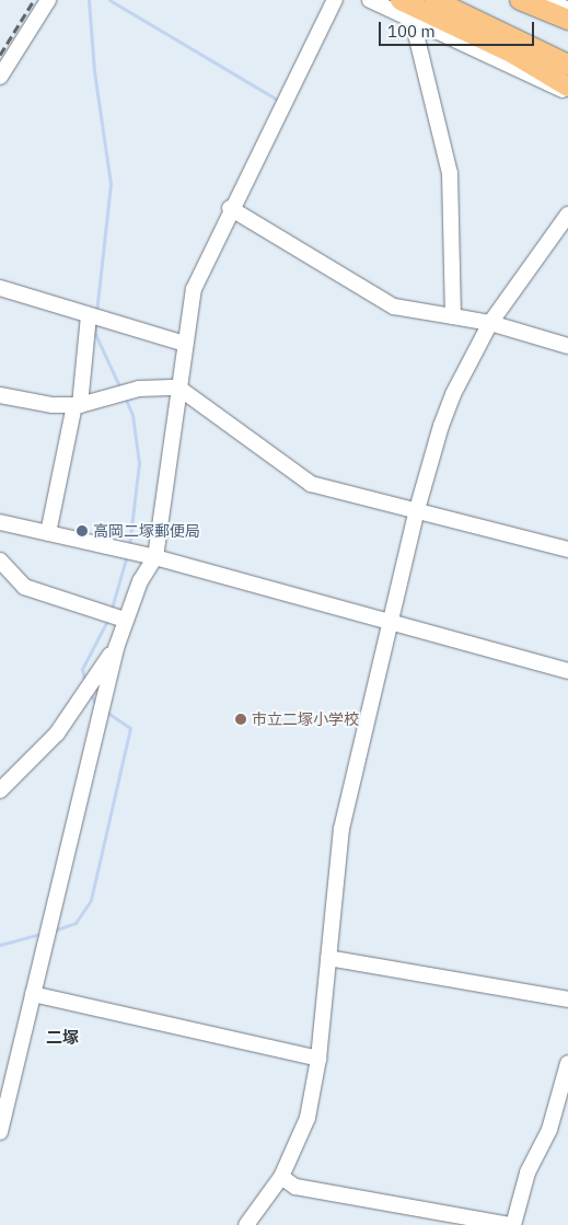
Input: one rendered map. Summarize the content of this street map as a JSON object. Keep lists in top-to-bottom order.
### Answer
{
  "districts": ["二塚"],
  "places": ["高岡二塚郵便局", "市立二塚小学校"],
  "scale_bar": "100 m"
}
